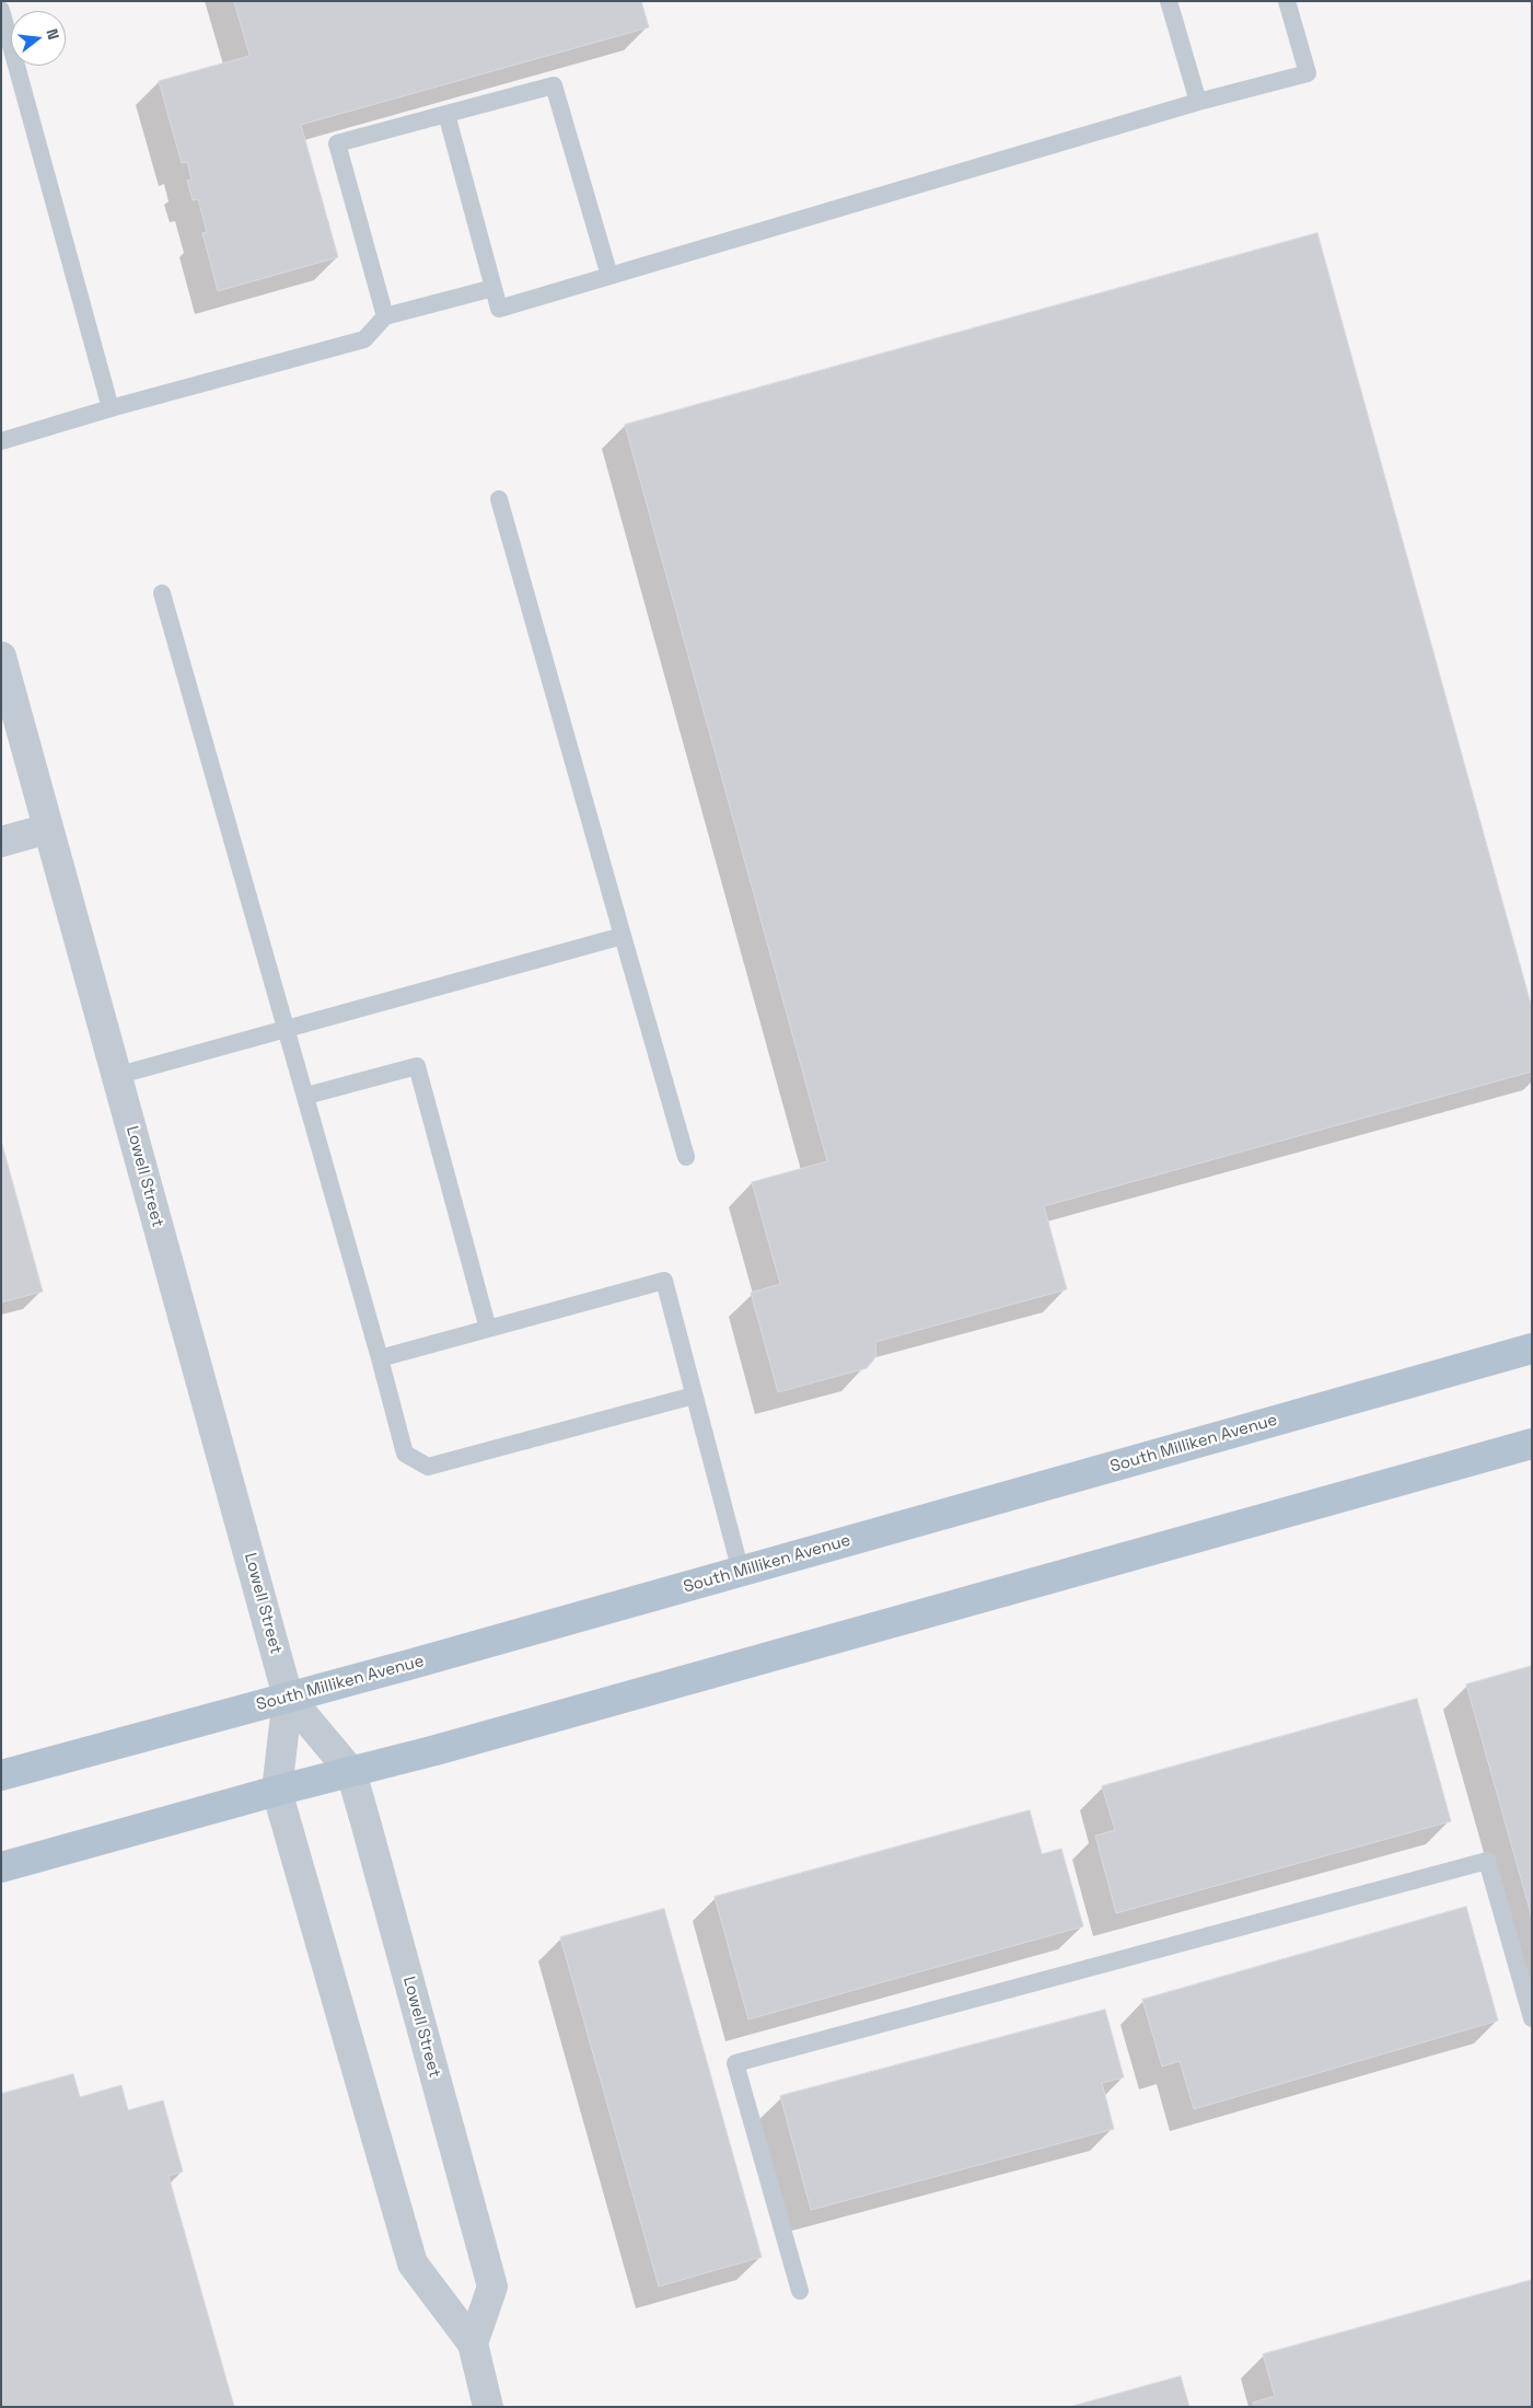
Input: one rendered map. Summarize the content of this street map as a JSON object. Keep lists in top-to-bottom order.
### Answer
{
  "streets": {
    "main road": ["South Milliken Avenue"],
    "street": ["Lowell Street"]
  },
  "crossings": [
    ["Lowell Street", "South Milliken Avenue"]
  ],
  "north": "right"
}
